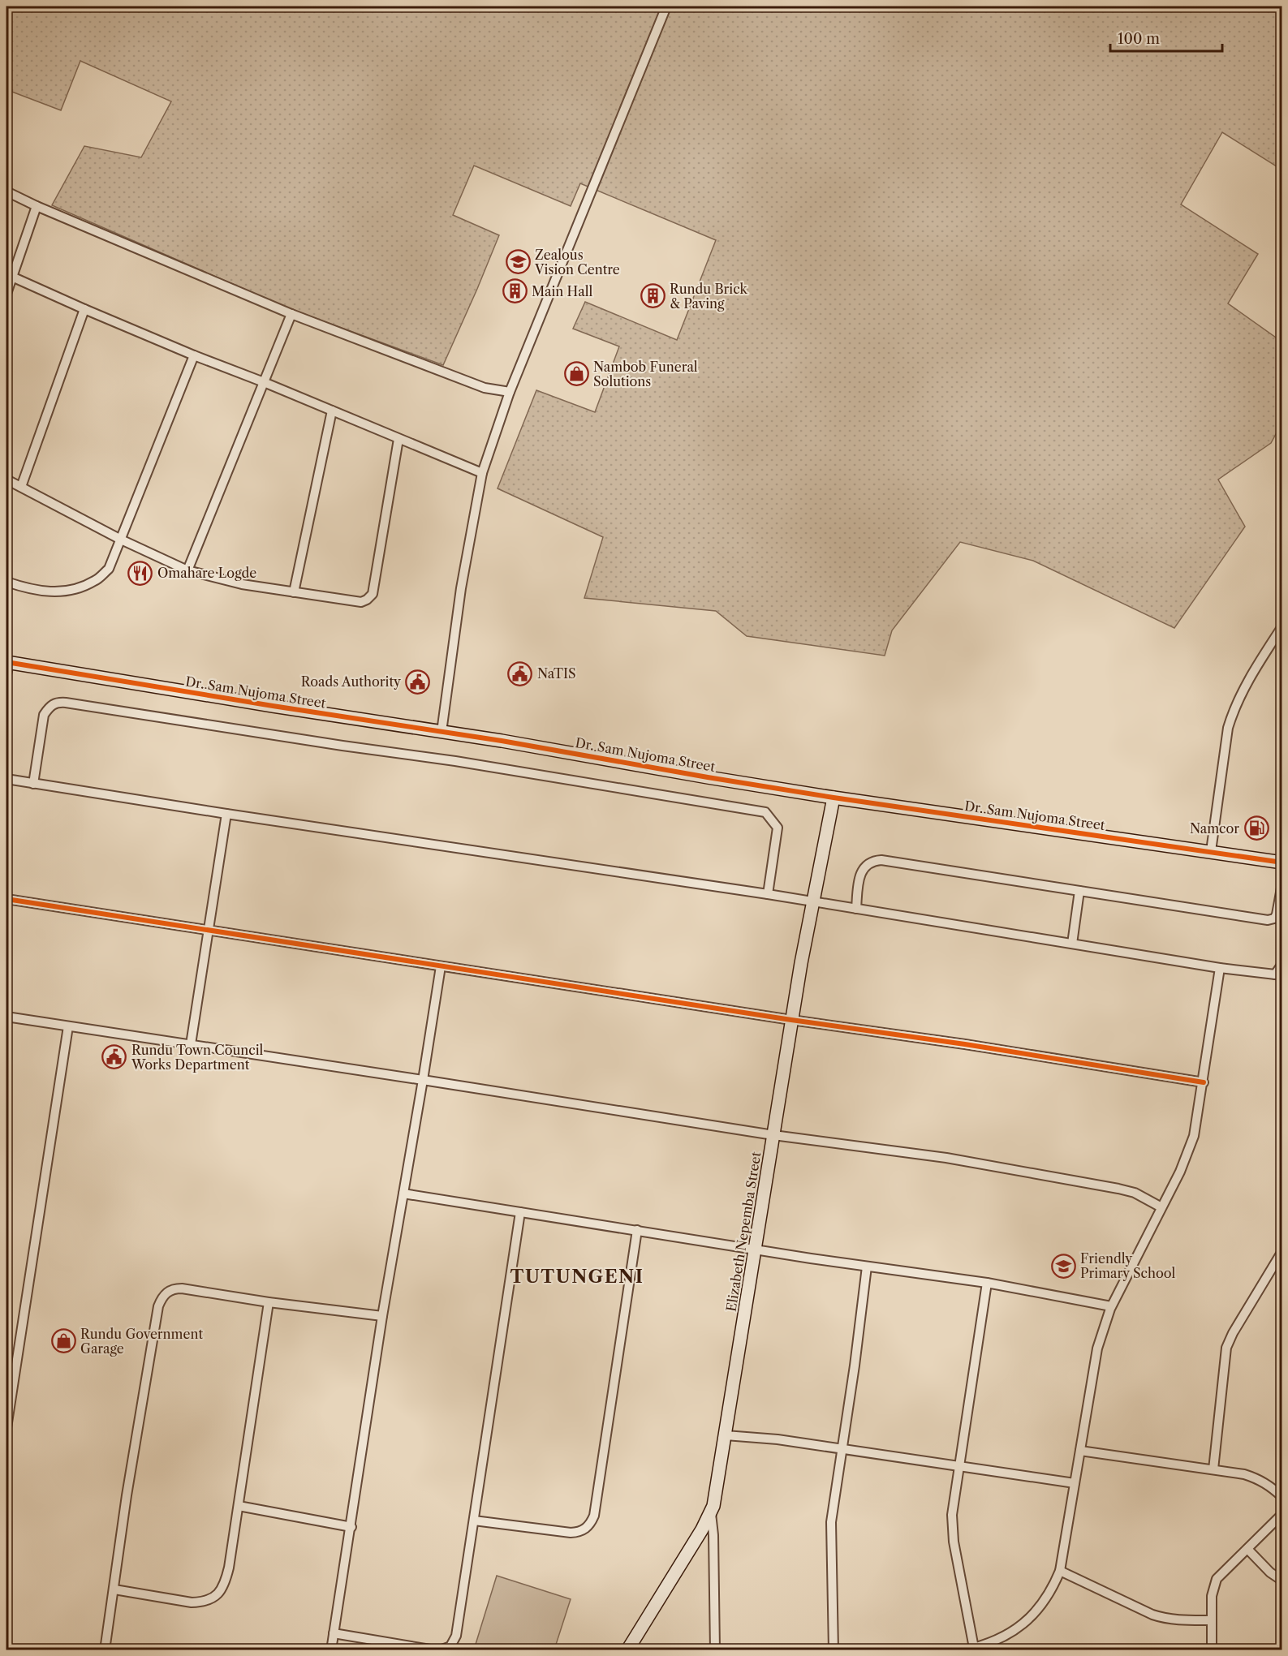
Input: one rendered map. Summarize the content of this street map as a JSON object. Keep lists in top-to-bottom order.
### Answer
{
  "streets": {
    "street": ["Dr. Sam Nujoma Street", "Elizabeth Nepemba Street"]
  },
  "crossings": [
    ["Dr. Sam Nujoma Street", "Elizabeth Nepemba Street"]
  ],
  "districts": ["TUTUNGENI"],
  "places": {
    "school or university": ["Zealous Vision Centre", "Friendly Primary School"],
    "building": ["Main Hall", "Rundu Brick & Paving"],
    "shop": ["Nambob Funeral Solutions", "Rundu Government Garage"],
    "restaurant": ["Omahare Logde"],
    "public building": ["NaTIS", "Roads Authority", "Rundu Town Council Works Department"],
    "fuel station": ["Namcor"]
  },
  "scale_bar": "100 m"
}
